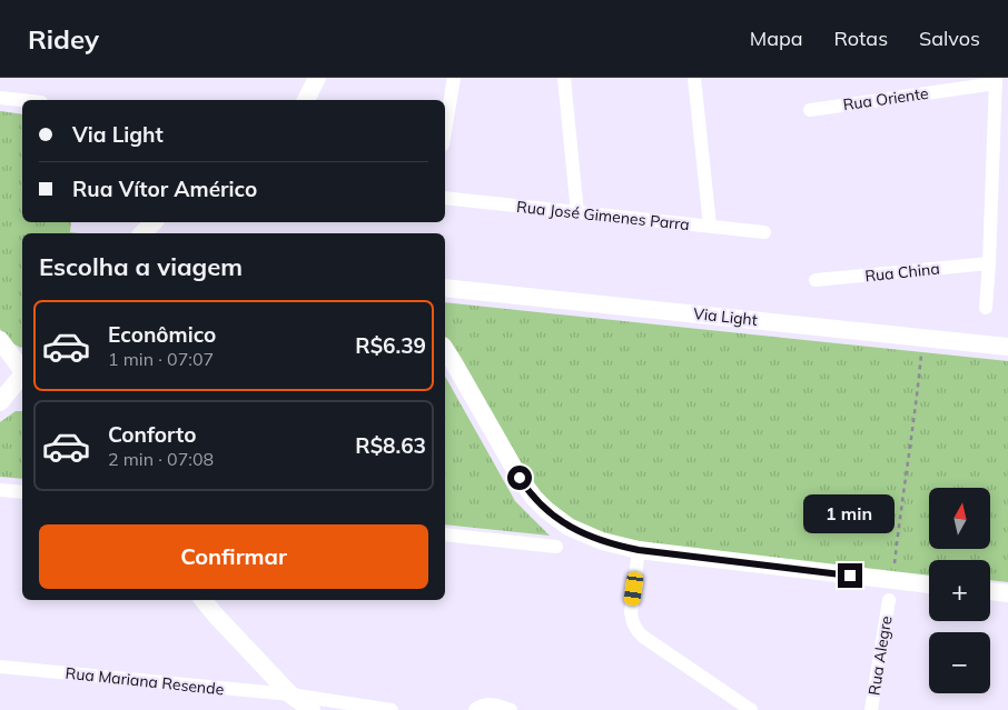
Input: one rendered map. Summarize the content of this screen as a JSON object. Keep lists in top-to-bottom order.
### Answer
{
  "streets": {
    "street": [
      "Rua Oriente",
      "Rua José Gimenes Parra",
      "Rua China",
      "Via Light",
      "Rua Alegre",
      "Rua Mariana Resende"
    ]
  },
  "north": "top",
  "page": {
    "header": "Ridey",
    "nav": ["Mapa", "Rotas", "Salvos"],
    "banner": ["Via Light", "Rua Vítor Américo"],
    "heading": "Escolha a viagem",
    "list": [
      {
        "name": "Econômico",
        "note": "1 min · 07:07",
        "value": "R$6.39"
      },
      {
        "name": "Conforto",
        "note": "2 min · 07:08",
        "value": "R$8.63"
      }
    ],
    "map_buttons": ["+", "−"],
    "bubble": "1 min",
    "buttons": "Confirmar"
  }
}
